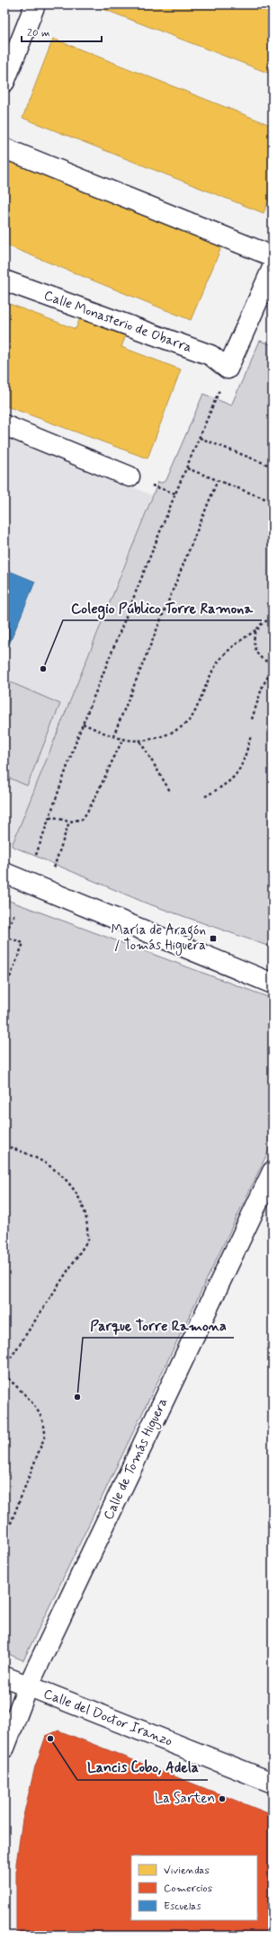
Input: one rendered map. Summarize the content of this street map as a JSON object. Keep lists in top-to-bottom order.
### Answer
{
  "streets": {
    "street": ["Calle Monasterio de Obarra", "Calle de Tomás Higuera", "Calle del Doctor Iranzo"]
  },
  "crossings": [
    ["Calle de Tomás Higuera", "Calle del Doctor Iranzo"]
  ],
  "places": {
    "other": [
      "Colegio Público Torre Ramona",
      "Parque Torre Ramona",
      "Lancis Cobo, Adela",
      "La Sarten"
    ],
    "transit": ["María de Aragón / Tomás Higuera"]
  },
  "legend": ["Viviendas", "Comercios", "Escuelas"],
  "scale_bar": "20 m"
}
